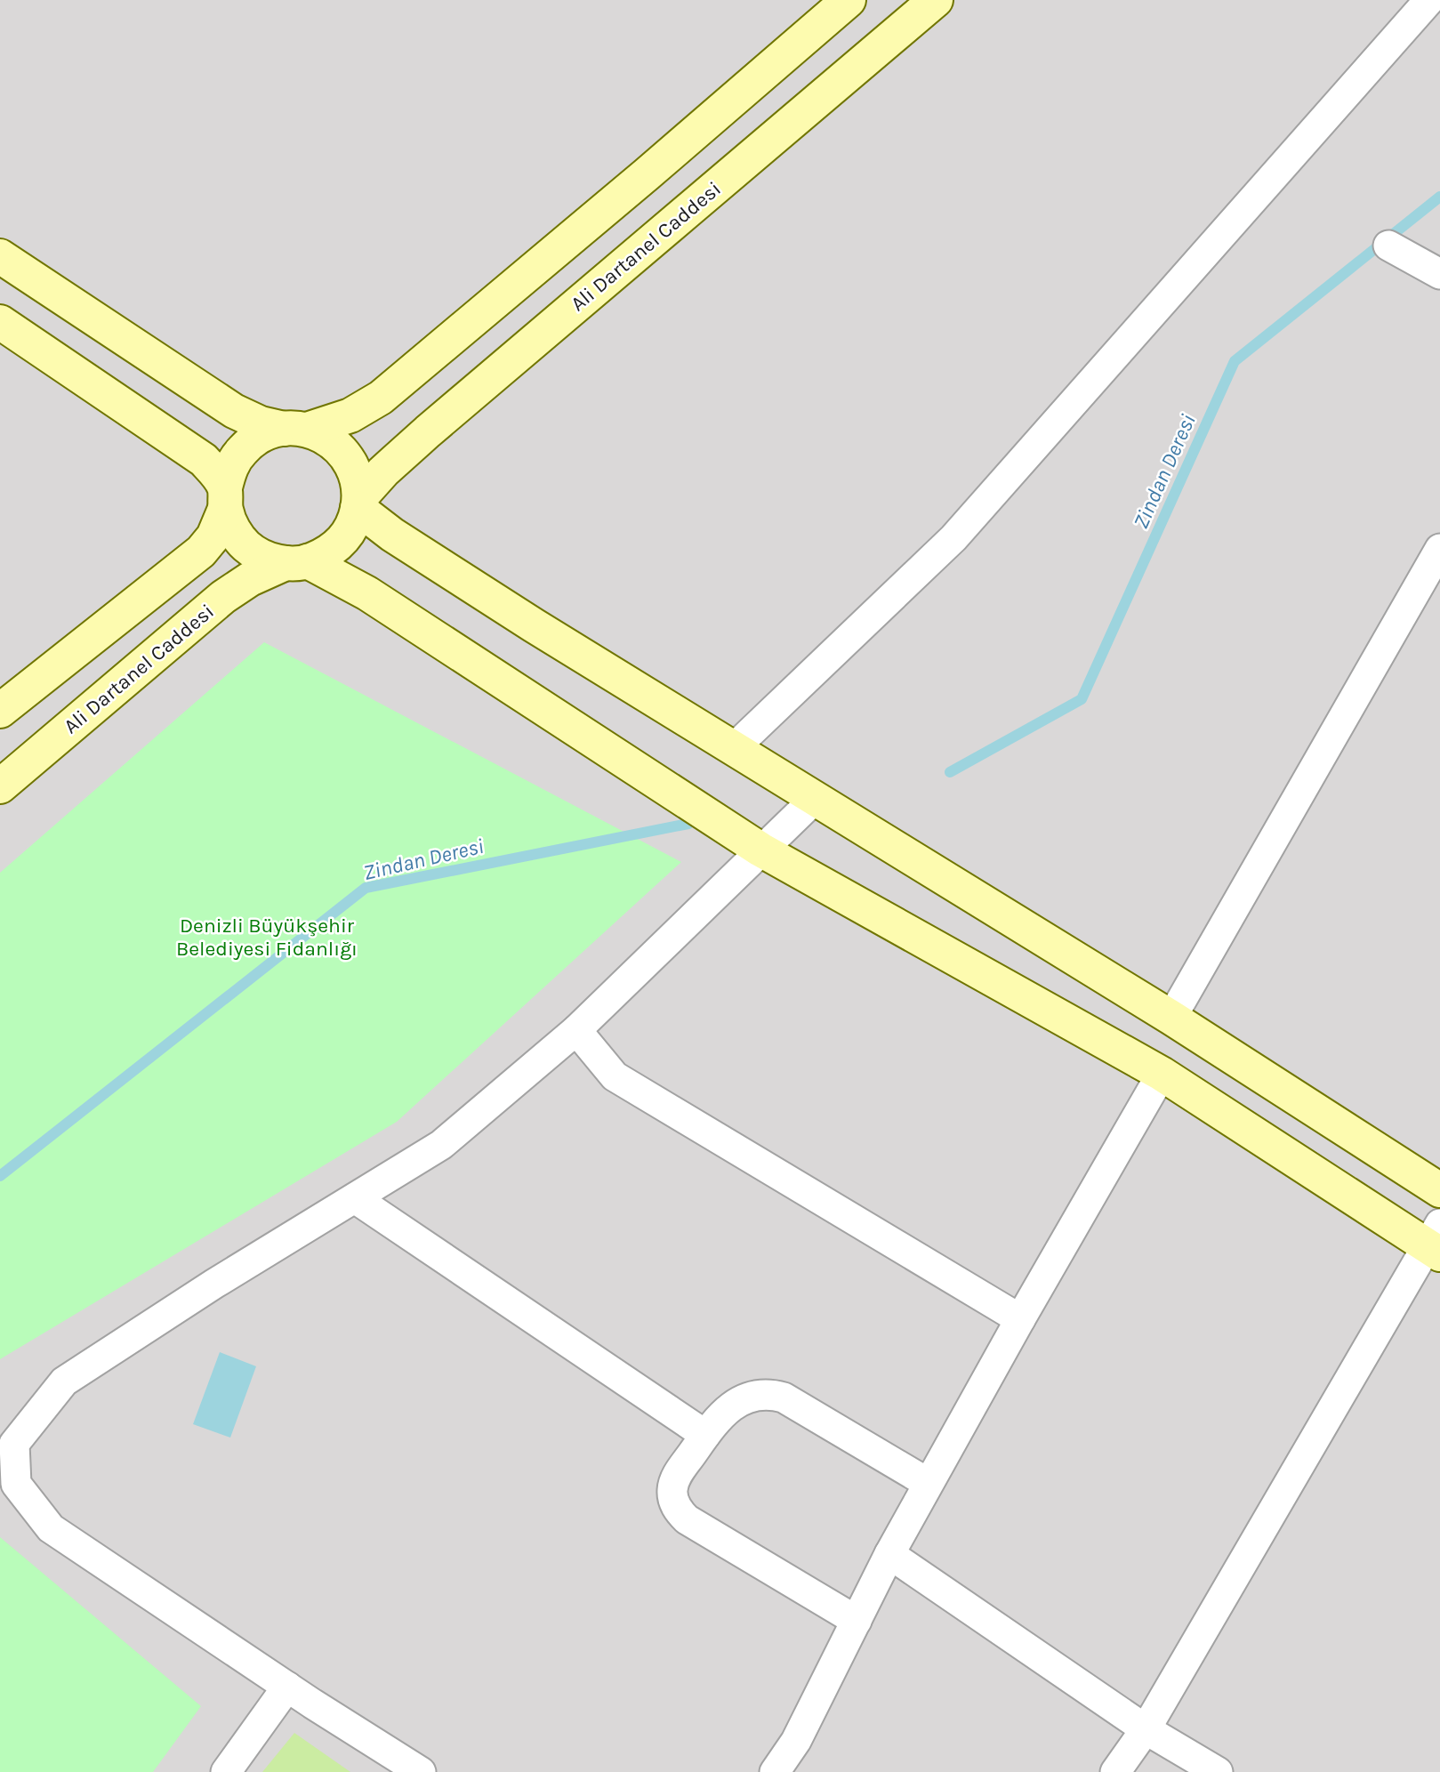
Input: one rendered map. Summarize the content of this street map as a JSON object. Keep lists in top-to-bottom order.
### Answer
{
  "streets": {
    "street": ["Ali Dartanel Caddesi"]
  },
  "water": ["Zindan Deresi"],
  "parks": ["Denizli Büyükşehir Belediyesi Fidanlığı"]
}
